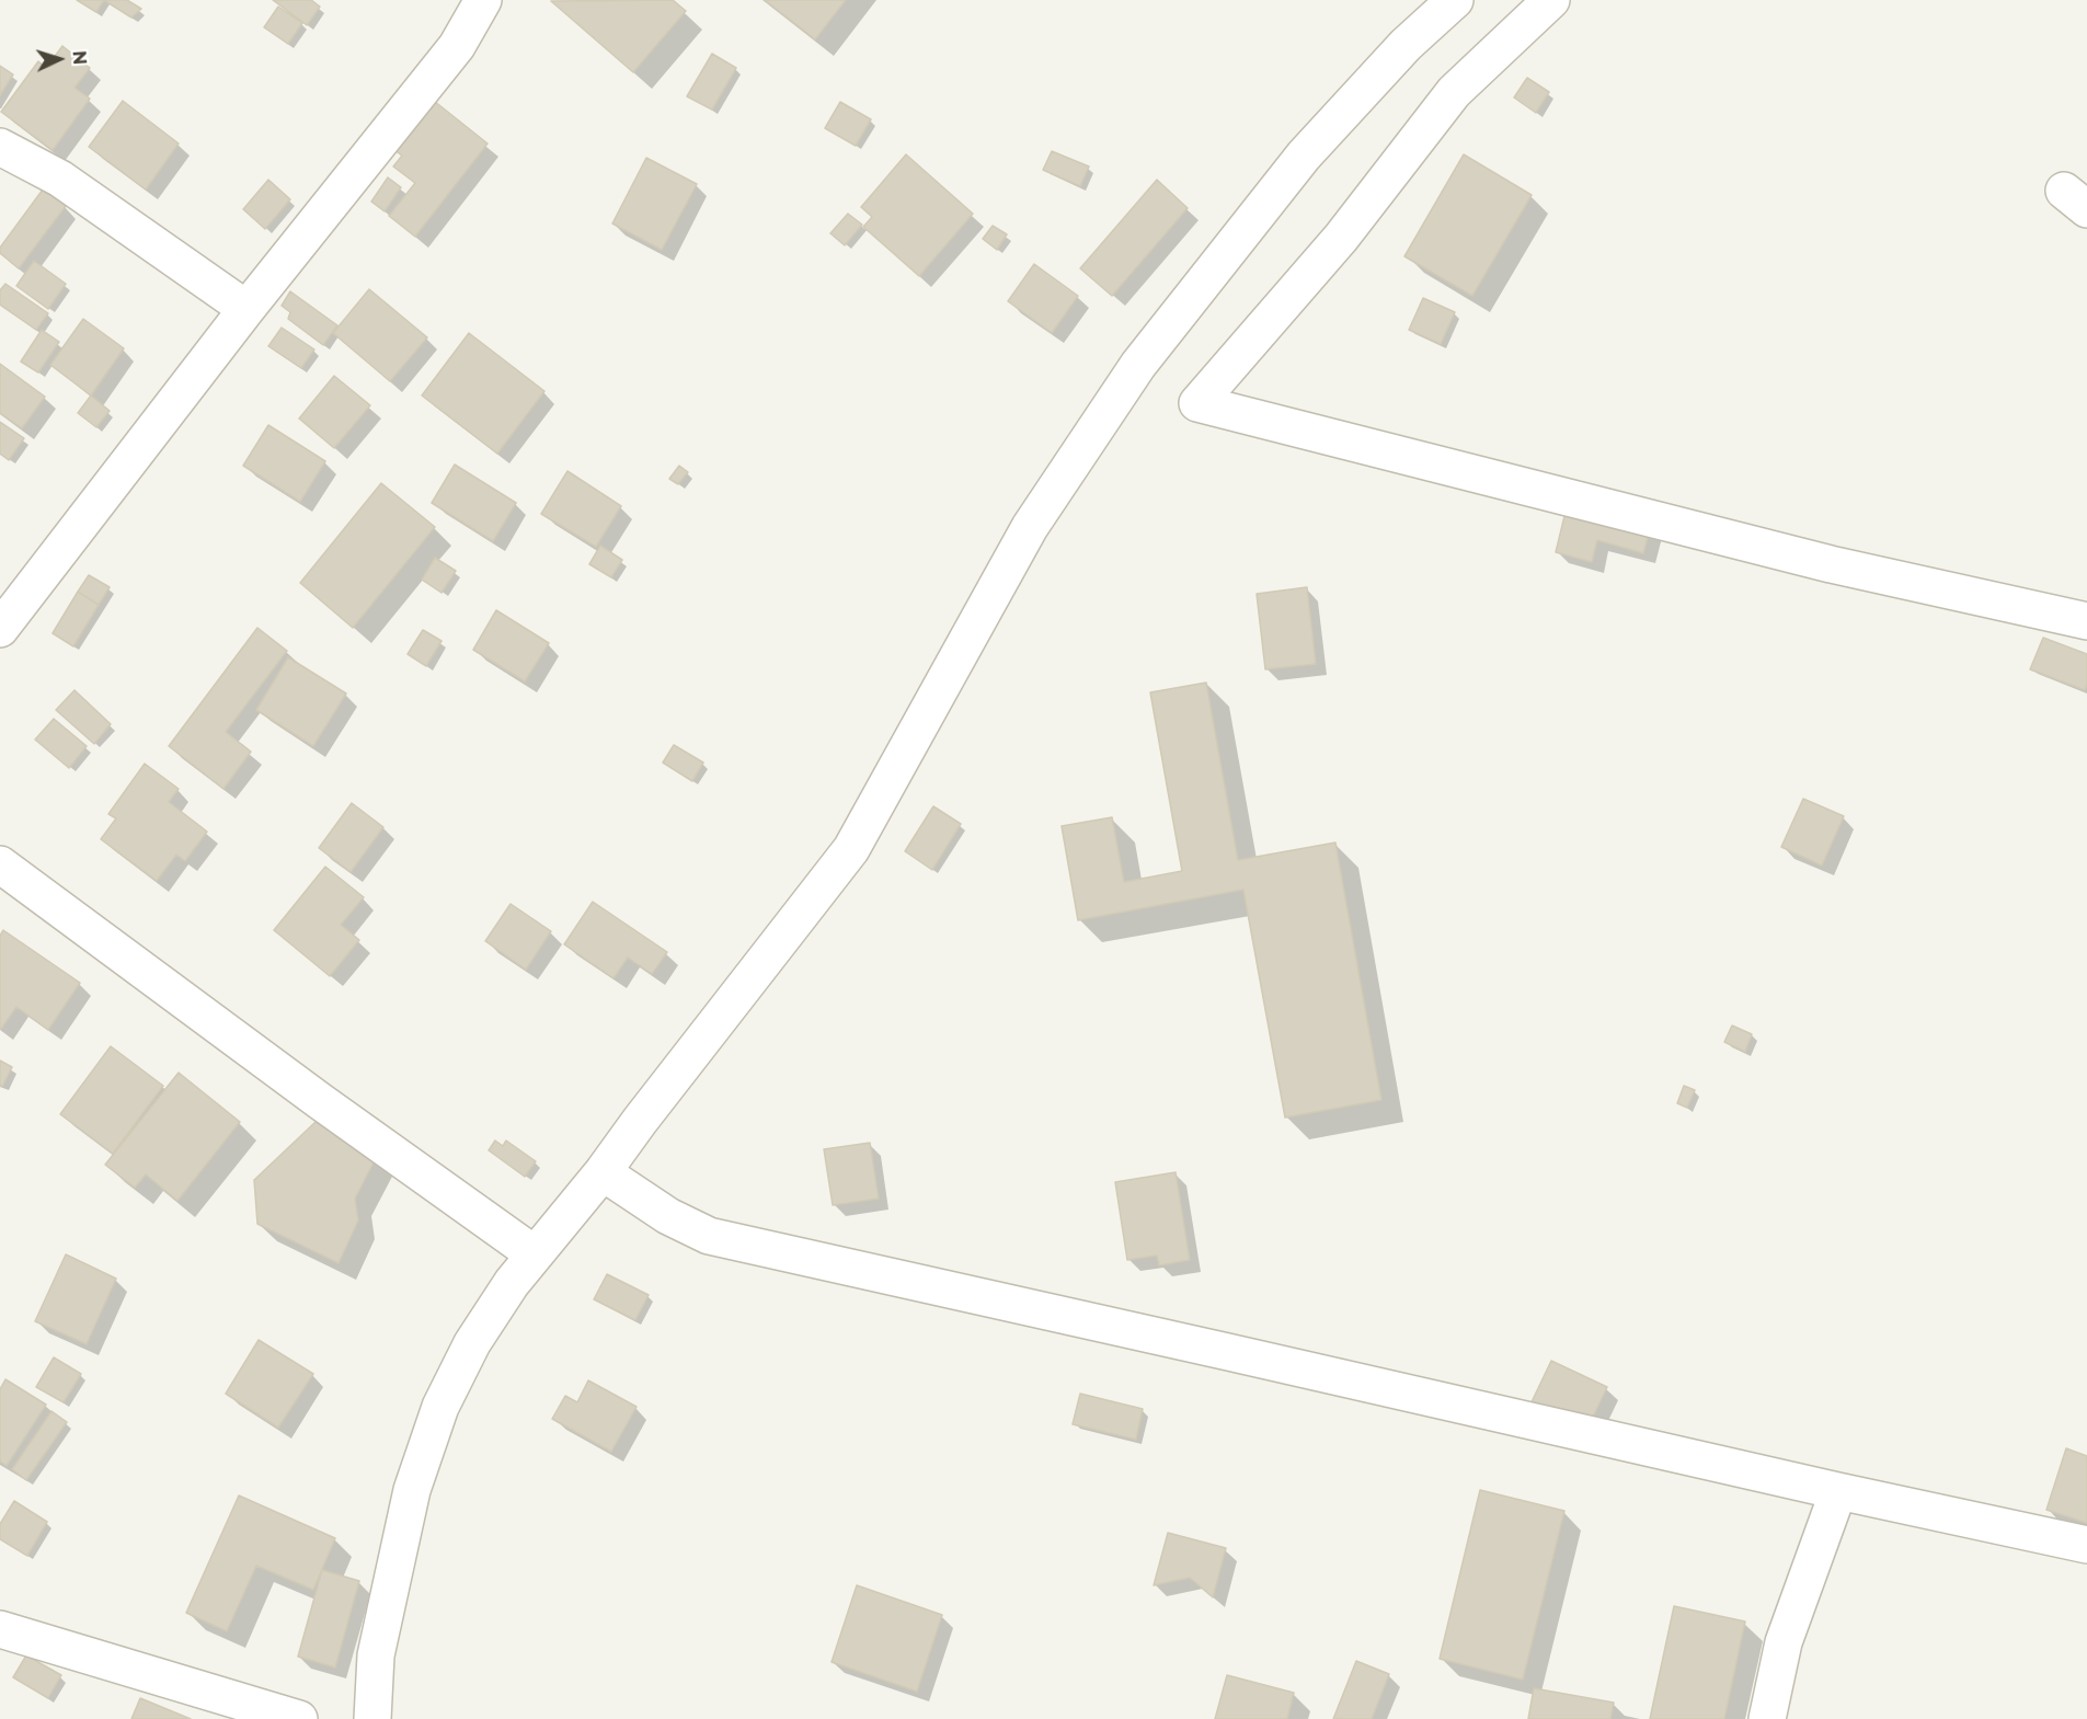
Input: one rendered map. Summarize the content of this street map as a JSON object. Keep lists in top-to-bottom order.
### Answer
{
  "north": "right"
}
